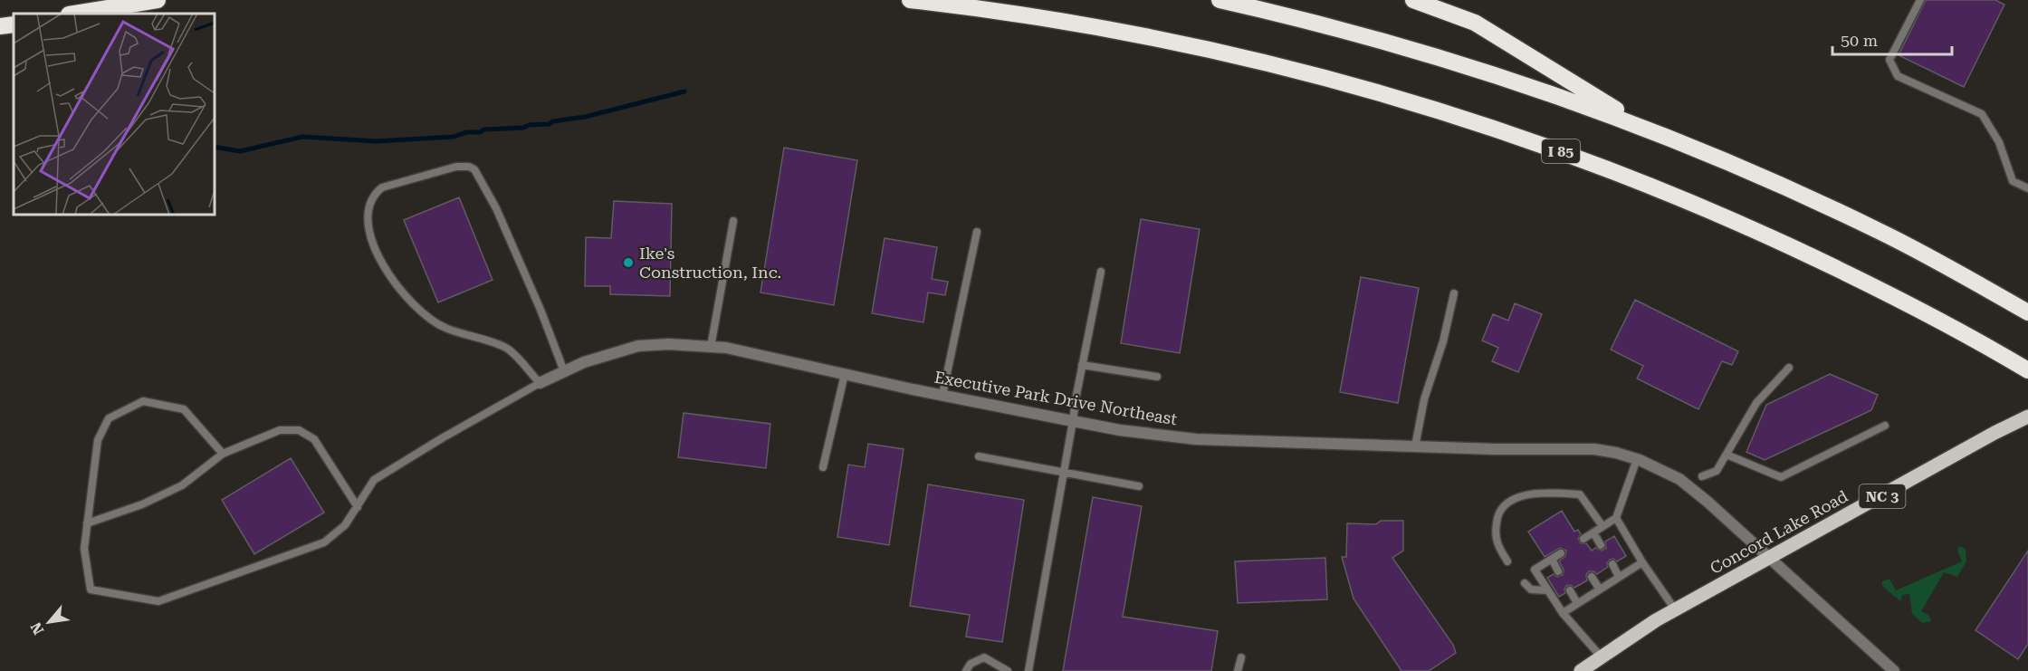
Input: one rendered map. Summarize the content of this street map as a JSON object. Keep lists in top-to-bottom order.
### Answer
{
  "streets": {
    "highway": ["I 85"],
    "main road": ["NC 3", "Concord Lake Road"],
    "street": ["Executive Park Drive Northeast"]
  },
  "crossings": [
    ["Executive Park Drive Northeast", "Concord Lake Road"]
  ],
  "places": ["Ike's Construction, Inc."],
  "scale_bar": "50 m",
  "north": "bottom left"
}
